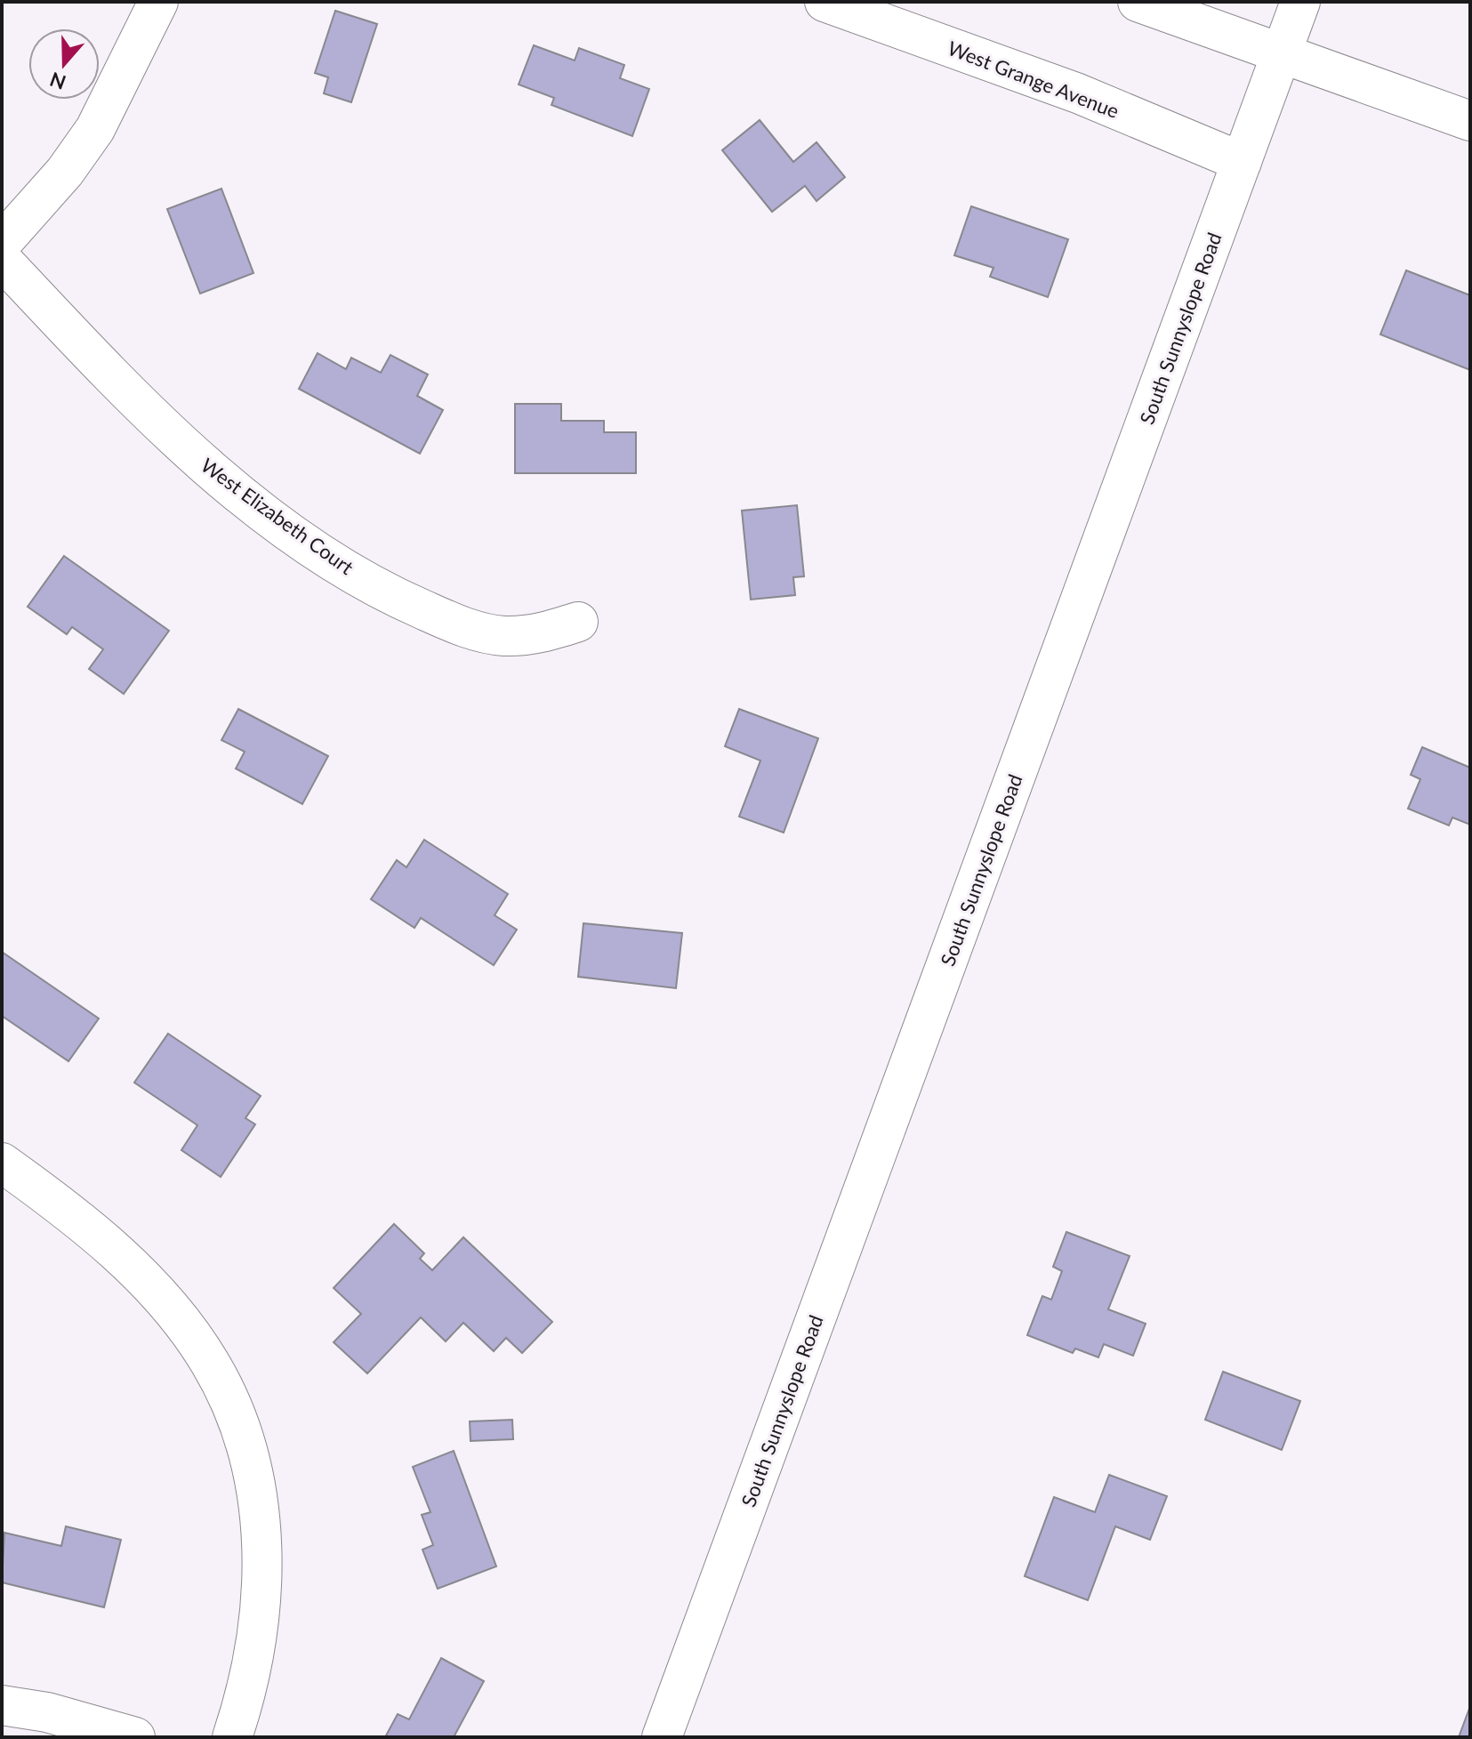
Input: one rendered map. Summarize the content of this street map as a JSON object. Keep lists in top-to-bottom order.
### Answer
{
  "streets": {
    "street": ["West Grange Avenue", "South Sunnyslope Road", "West Elizabeth Court"]
  },
  "crossings": [
    ["West Grange Avenue", "South Sunnyslope Road"]
  ],
  "north": "bottom"
}
